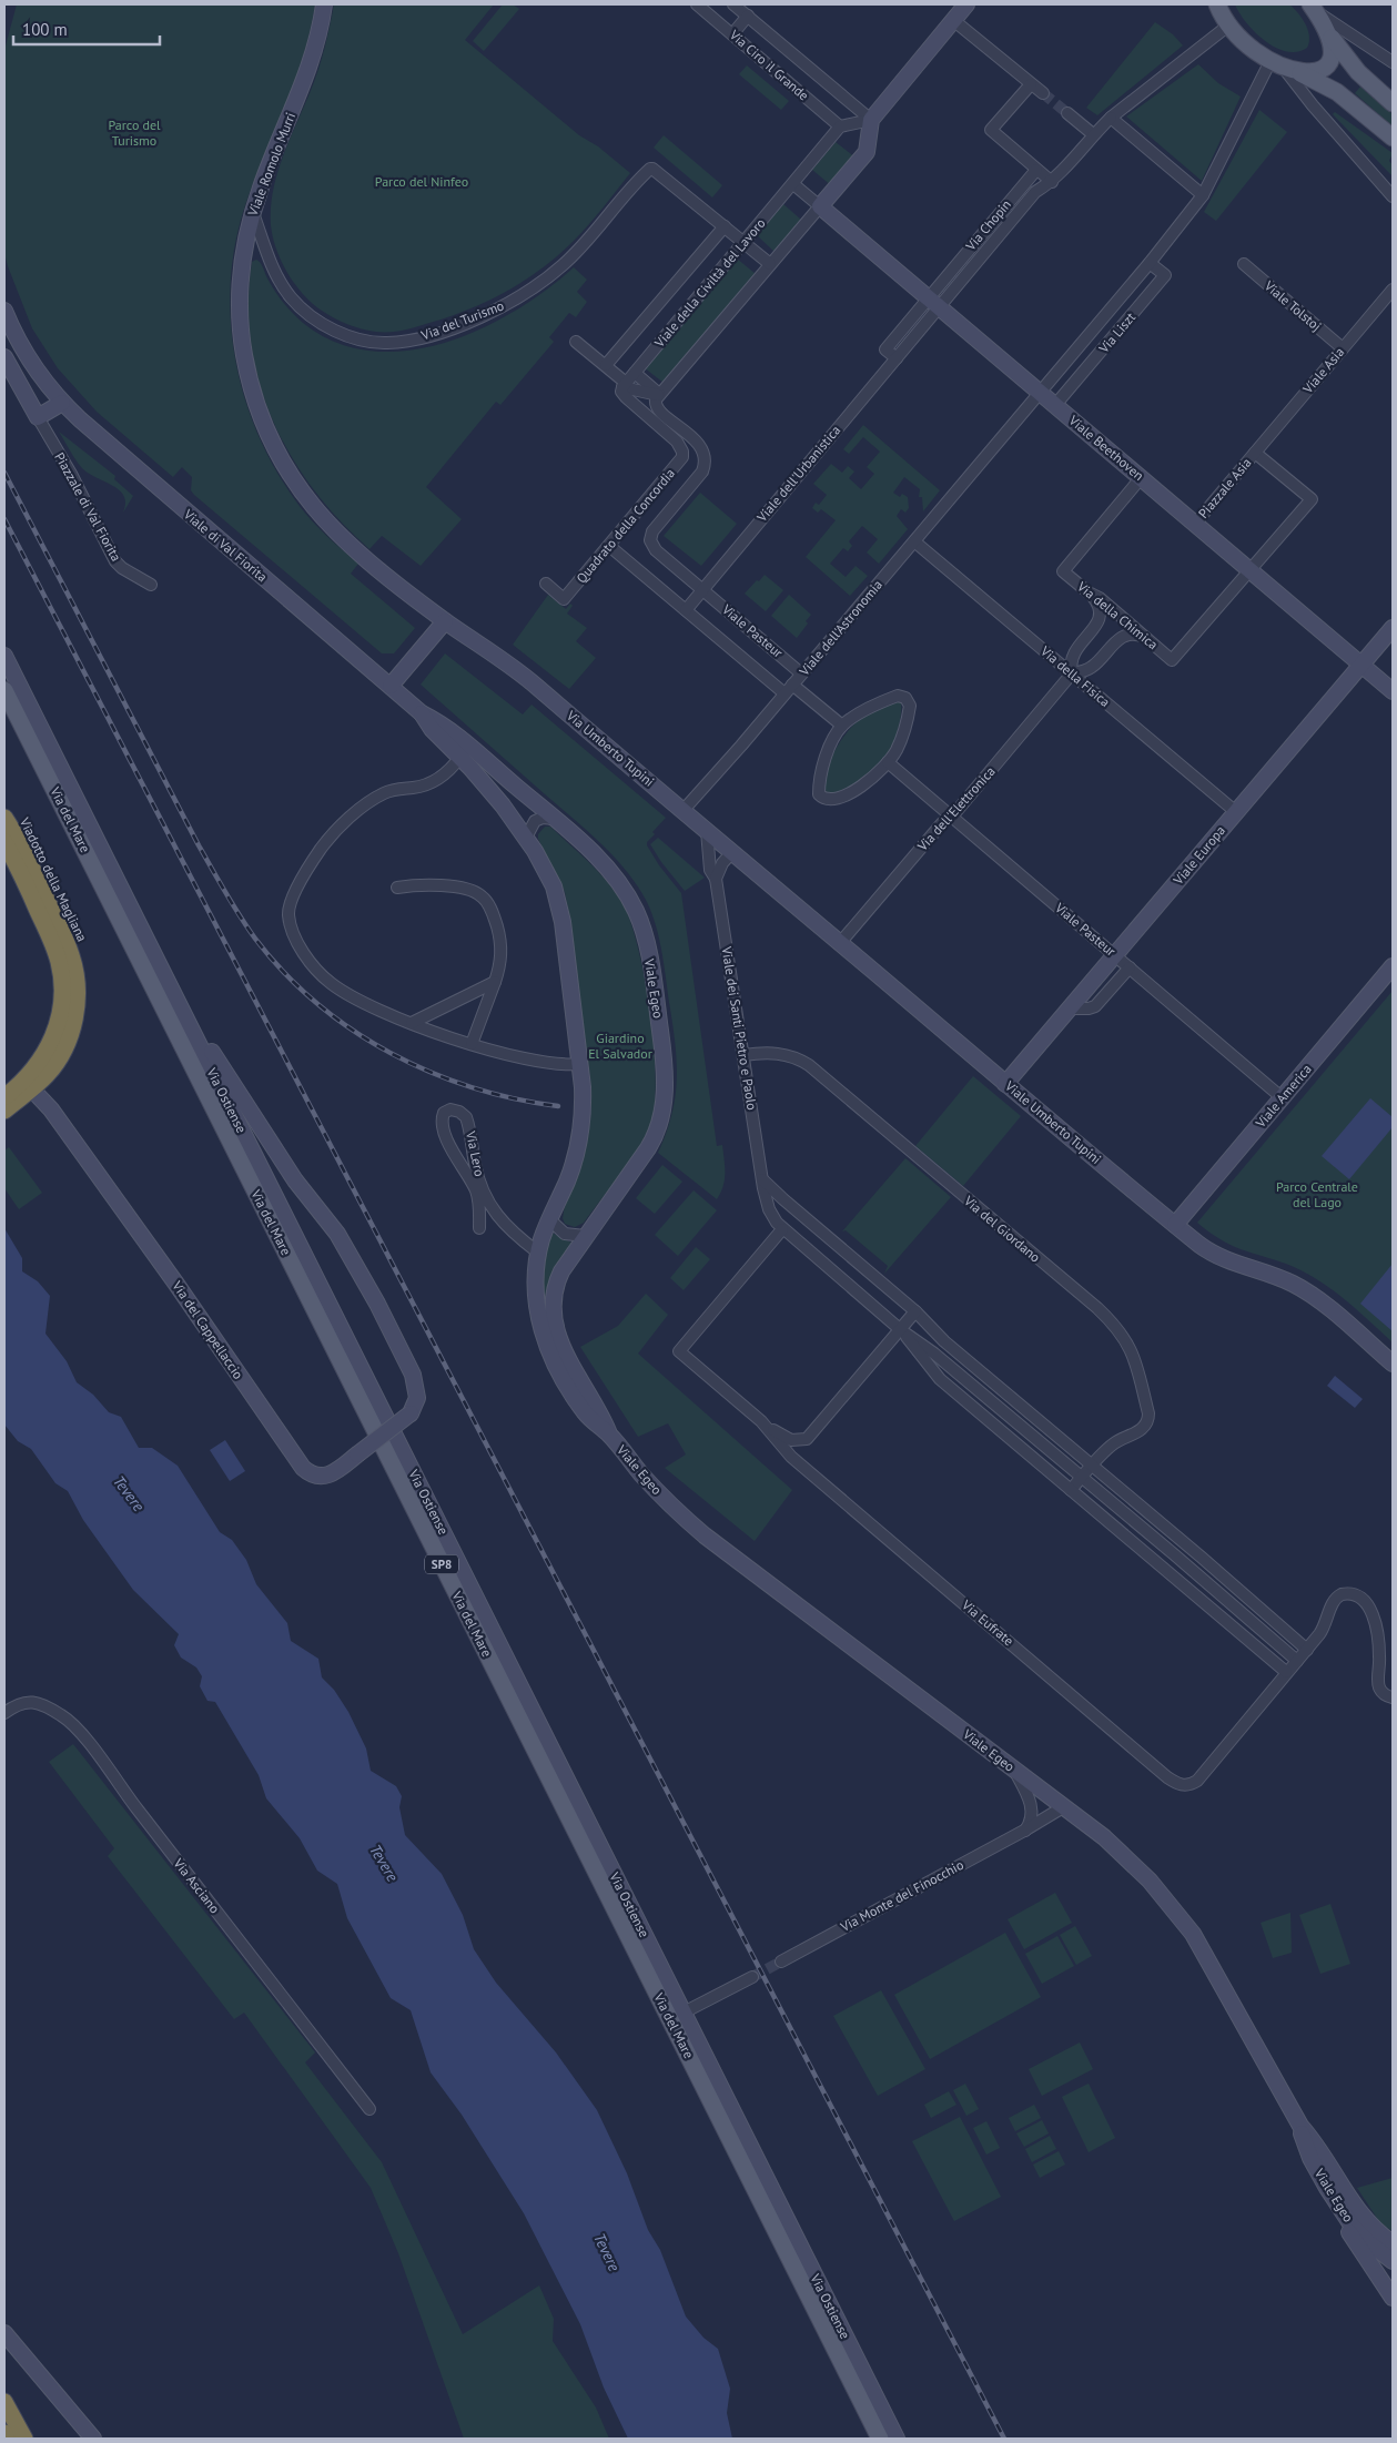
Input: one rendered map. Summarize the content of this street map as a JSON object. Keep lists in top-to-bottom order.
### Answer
{
  "streets": {
    "highway": ["Viadotto della Magliana"],
    "main road": [
      "Viale Romolo Murri",
      "Viale Beethoven",
      "Viale di Val Fiorita",
      "Via Umberto Tupini",
      "Via del Mare",
      "Viale Europa",
      "Viale Egeo",
      "Viale America",
      "Via Ostiense",
      "Viale Umberto Tupini",
      "Via del Cappellaccio",
      "SP8"
    ],
    "street": [
      "Via Ciro il Grande",
      "Via Chopin",
      "Viale della Civiltà del Lavoro",
      "Viale Tolstoj",
      "Via del Turismo",
      "Via Liszt",
      "Viale Asia",
      "Viale dell'Urbanistica",
      "Piazzale Asia",
      "Piazzale di Val Fiorita",
      "Quadrato della Concordia",
      "Via della Chimica",
      "Viale dell'Astronomia",
      "Viale Pasteur",
      "Via della Fisica",
      "Via dell'Elettronica",
      "Viale dei Santi Pietro e Paolo",
      "Via Lero",
      "Via del Giordano",
      "Via Eufrate",
      "Via Asciano",
      "Via Monte del Finocchio"
    ]
  },
  "crossings": [
    ["Via Ciro il Grande", "Viale della Civiltà del Lavoro"],
    ["Viale Romolo Murri", "Via del Turismo"],
    ["Viale Romolo Murri", "Via Umberto Tupini"],
    ["Via Chopin", "Viale Beethoven"],
    ["Via Chopin", "Viale dell'Urbanistica"],
    ["Viale della Civiltà del Lavoro", "Via del Turismo"],
    ["Viale della Civiltà del Lavoro", "Quadrato della Concordia"],
    ["Viale Tolstoj", "Viale Asia"],
    ["Via Liszt", "Viale Beethoven"],
    ["Via Liszt", "Viale dell'Astronomia"],
    ["Viale Asia", "Piazzale Asia"],
    ["Viale Beethoven", "Viale dell'Urbanistica"],
    ["Viale Beethoven", "Piazzale Asia"],
    ["Viale Beethoven", "Via della Chimica"],
    ["Viale Beethoven", "Viale Europa"],
    ["Viale dell'Urbanistica", "Viale Pasteur"],
    ["Piazzale Asia", "Via della Chimica"],
    ["Quadrato della Concordia", "Viale Pasteur"],
    ["Viale di Val Fiorita", "Viale Egeo"],
    ["Viale dell'Astronomia", "Viale Pasteur"],
    ["Viale dell'Astronomia", "Via della Fisica"],
    ["Viale dell'Astronomia", "Via Umberto Tupini"],
    ["Viale Pasteur", "Via dell'Elettronica"],
    ["Viale Pasteur", "Viale Europa"],
    ["Viale Pasteur", "Viale America"],
    ["Via della Fisica", "Via dell'Elettronica"],
    ["Via della Fisica", "Viale Europa"],
    ["Via Umberto Tupini", "Viale dei Santi Pietro e Paolo"],
    ["Via Umberto Tupini", "Viale Umberto Tupini"],
    ["Via dell'Elettronica", "Viale Umberto Tupini"],
    ["Viale Europa", "Viale Umberto Tupini"],
    ["Viadotto della Magliana", "Via del Cappellaccio"],
    ["Viale Egeo", "Via Lero"],
    ["Viale Egeo", "Via Monte del Finocchio"],
    ["Viale dei Santi Pietro e Paolo", "Viale Umberto Tupini"],
    ["Viale dei Santi Pietro e Paolo", "Via del Giordano"],
    ["Viale America", "Viale Umberto Tupini"],
    ["Via Ostiense", "Via del Cappellaccio"]
  ],
  "water": ["Tevere"],
  "parks": [
    "Parco del Turismo",
    "Parco del Ninfeo",
    "Giardino El Salvador",
    "Parco Centrale del Lago"
  ],
  "scale_bar": "100 m"
}
